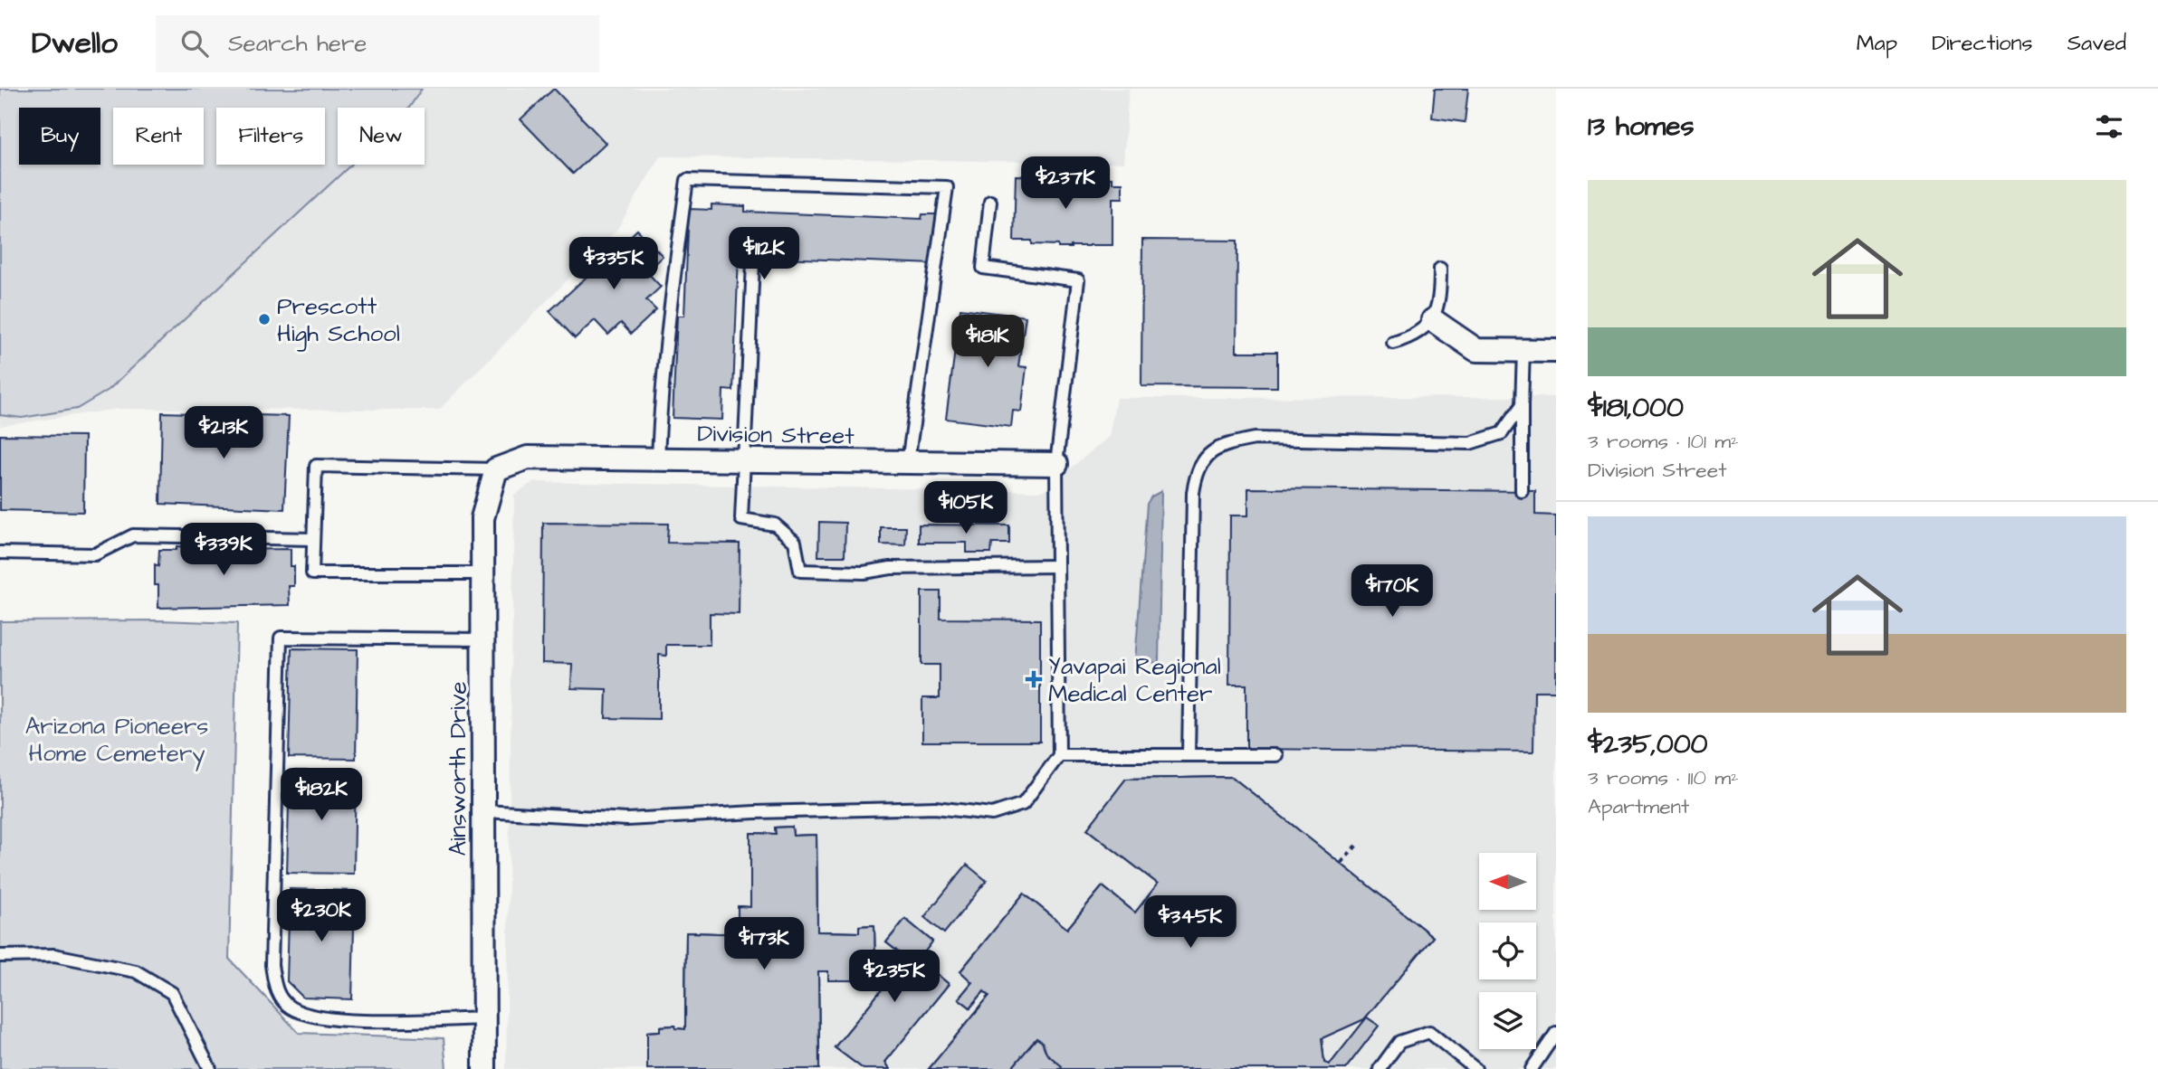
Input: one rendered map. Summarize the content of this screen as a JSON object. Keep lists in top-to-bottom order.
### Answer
{
  "streets": {
    "street": ["Division Street", "Ainsworth Drive"]
  },
  "crossings": [
    ["Division Street", "Ainsworth Drive"]
  ],
  "parks": ["Arizona Pioneers Home Cemetery"],
  "places": {
    "other": ["Prescott High School"],
    "health": ["Yavapai Regional Medical Center"]
  },
  "north": "left",
  "page": {
    "header": "Dwello",
    "search": "Search here",
    "nav": ["Map", "Directions", "Saved"],
    "heading": "13 homes",
    "chip": [
      "Buy",
      "Rent",
      "Filters",
      "New"
    ],
    "price": [
      "$237K",
      "$112K",
      "$335K",
      "$181K",
      "$213K",
      "$105K",
      "$339K",
      "$170K",
      "$182K",
      "$230K",
      "$345K",
      "$173K",
      "$235K"
    ],
    "list": [
      {
        "name": "$181,000",
        "note": "3 rooms · 101 m² · Division Street"
      },
      {
        "name": "$235,000",
        "note": "3 rooms · 110 m² · Apartment"
      }
    ]
  }
}
